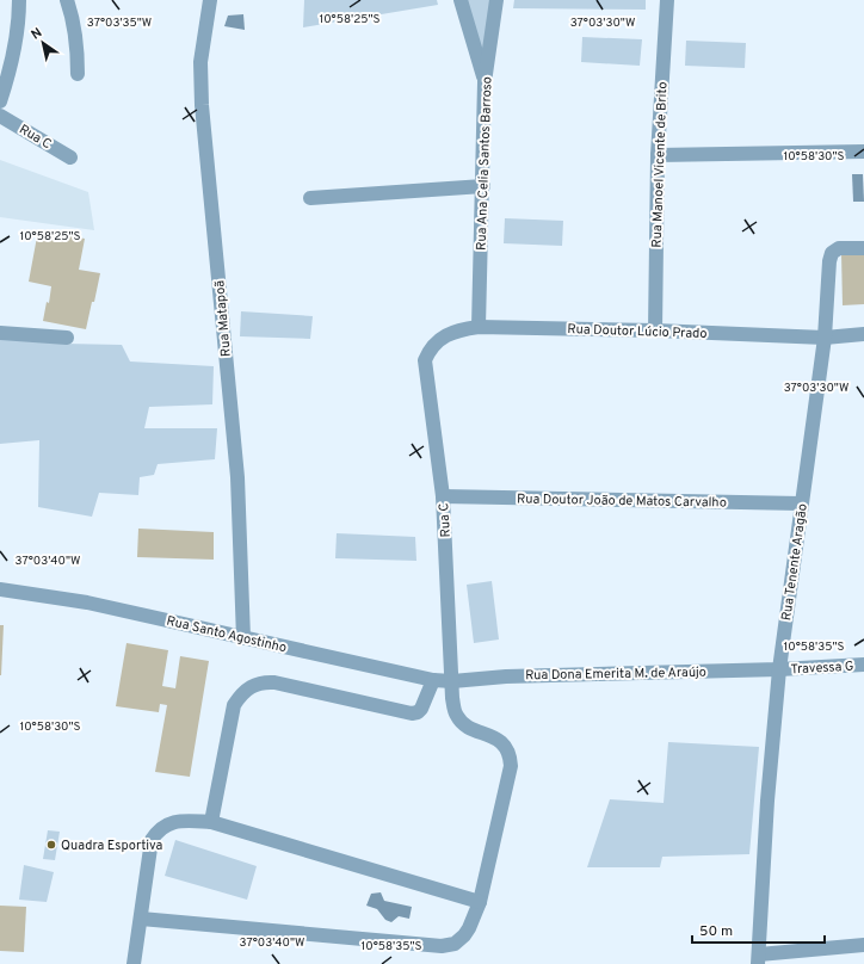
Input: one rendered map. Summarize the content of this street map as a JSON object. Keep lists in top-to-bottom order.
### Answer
{
  "streets": {
    "street": [
      "Rua C",
      "Rua Ana Celia Santos Barroso",
      "Rua Manoel Vicente de Brito",
      "Rua Matapoã",
      "Rua Doutor Lúcio Prado",
      "Rua Doutor João de Matos Carvalho",
      "Rua Tenente Aragão",
      "Rua Santo Agostinho",
      "Travessa G",
      "Rua Dona Emerita M. de Araújo"
    ]
  },
  "crossings": [
    ["Rua C", "Rua Doutor Lúcio Prado"],
    ["Rua C", "Rua Doutor João de Matos Carvalho"],
    ["Rua C", "Rua Santo Agostinho"],
    ["Rua C", "Rua Dona Emerita M. de Araújo"],
    ["Rua Ana Celia Santos Barroso", "Rua Doutor Lúcio Prado"],
    ["Rua Manoel Vicente de Brito", "Rua Doutor Lúcio Prado"],
    ["Rua Matapoã", "Rua Santo Agostinho"],
    ["Rua Doutor Lúcio Prado", "Rua Tenente Aragão"],
    ["Rua Doutor João de Matos Carvalho", "Rua Tenente Aragão"],
    ["Rua Tenente Aragão", "Travessa G"],
    ["Rua Tenente Aragão", "Rua Dona Emerita M. de Araújo"],
    ["Rua Santo Agostinho", "Rua Dona Emerita M. de Araújo"],
    ["Travessa G", "Rua Dona Emerita M. de Araújo"]
  ],
  "places": ["Quadra Esportiva"],
  "scale_bar": "50 m",
  "north": "top left",
  "coordinates": [
    "10°58'25\"S",
    "37°03'35\"W",
    "37°03'30\"W",
    "10°58'30\"S",
    "37°03'40\"W",
    "10°58'35\"S"
  ]
}
